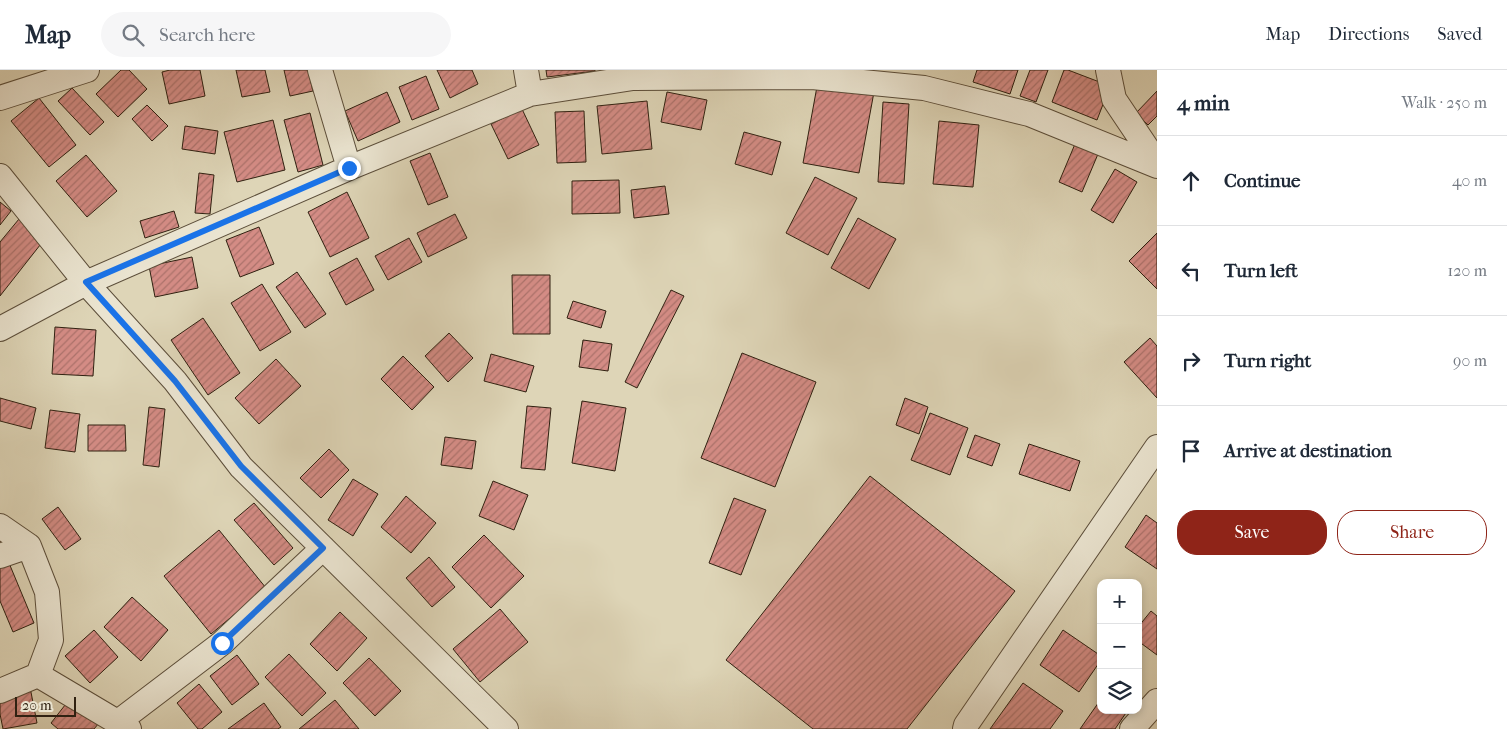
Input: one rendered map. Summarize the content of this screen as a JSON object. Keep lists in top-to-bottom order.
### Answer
{
  "scale_bar": "20 m",
  "page": {
    "header": "Map",
    "search": "Search here",
    "nav": ["Map", "Directions", "Saved"],
    "heading": ["4 min", "Walk · 250 m"],
    "list": [
      ["Continue", "40 m"],
      ["Turn left", "120 m"],
      ["Turn right", "90 m"],
      "Arrive at destination"
    ],
    "buttons": ["Save", "Share"],
    "map_buttons": ["+", "−"],
    "scale": "20 m"
  }
}
